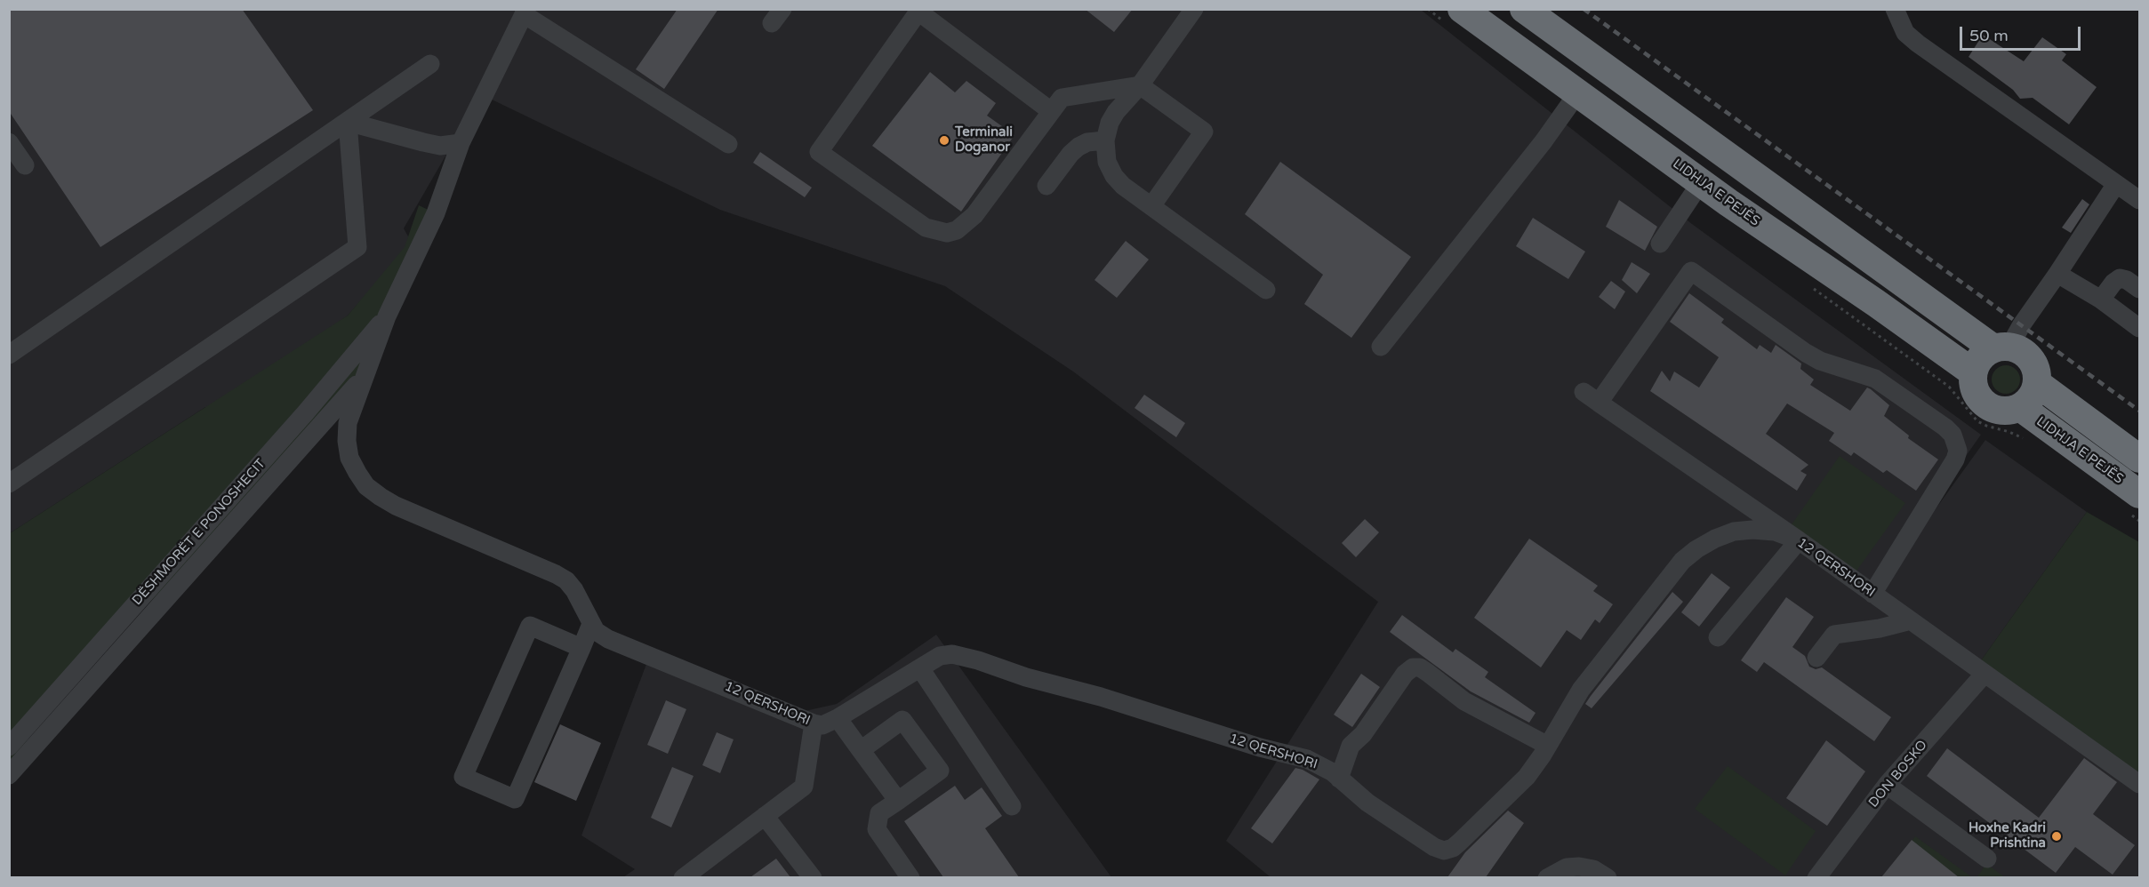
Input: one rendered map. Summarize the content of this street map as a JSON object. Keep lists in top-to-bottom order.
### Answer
{
  "streets": {
    "highway": ["LIDHJA E PEJËS"],
    "street": ["DËSHMORËT E PONOSHECIT", "12 QERSHORI", "DON BOSKO"]
  },
  "crossings": [
    ["DËSHMORËT E PONOSHECIT", "12 QERSHORI"],
    ["12 QERSHORI", "DON BOSKO"]
  ],
  "places": ["Terminali Doganor", "Hoxhe Kadri Prishtina"],
  "scale_bar": "50 m"
}
